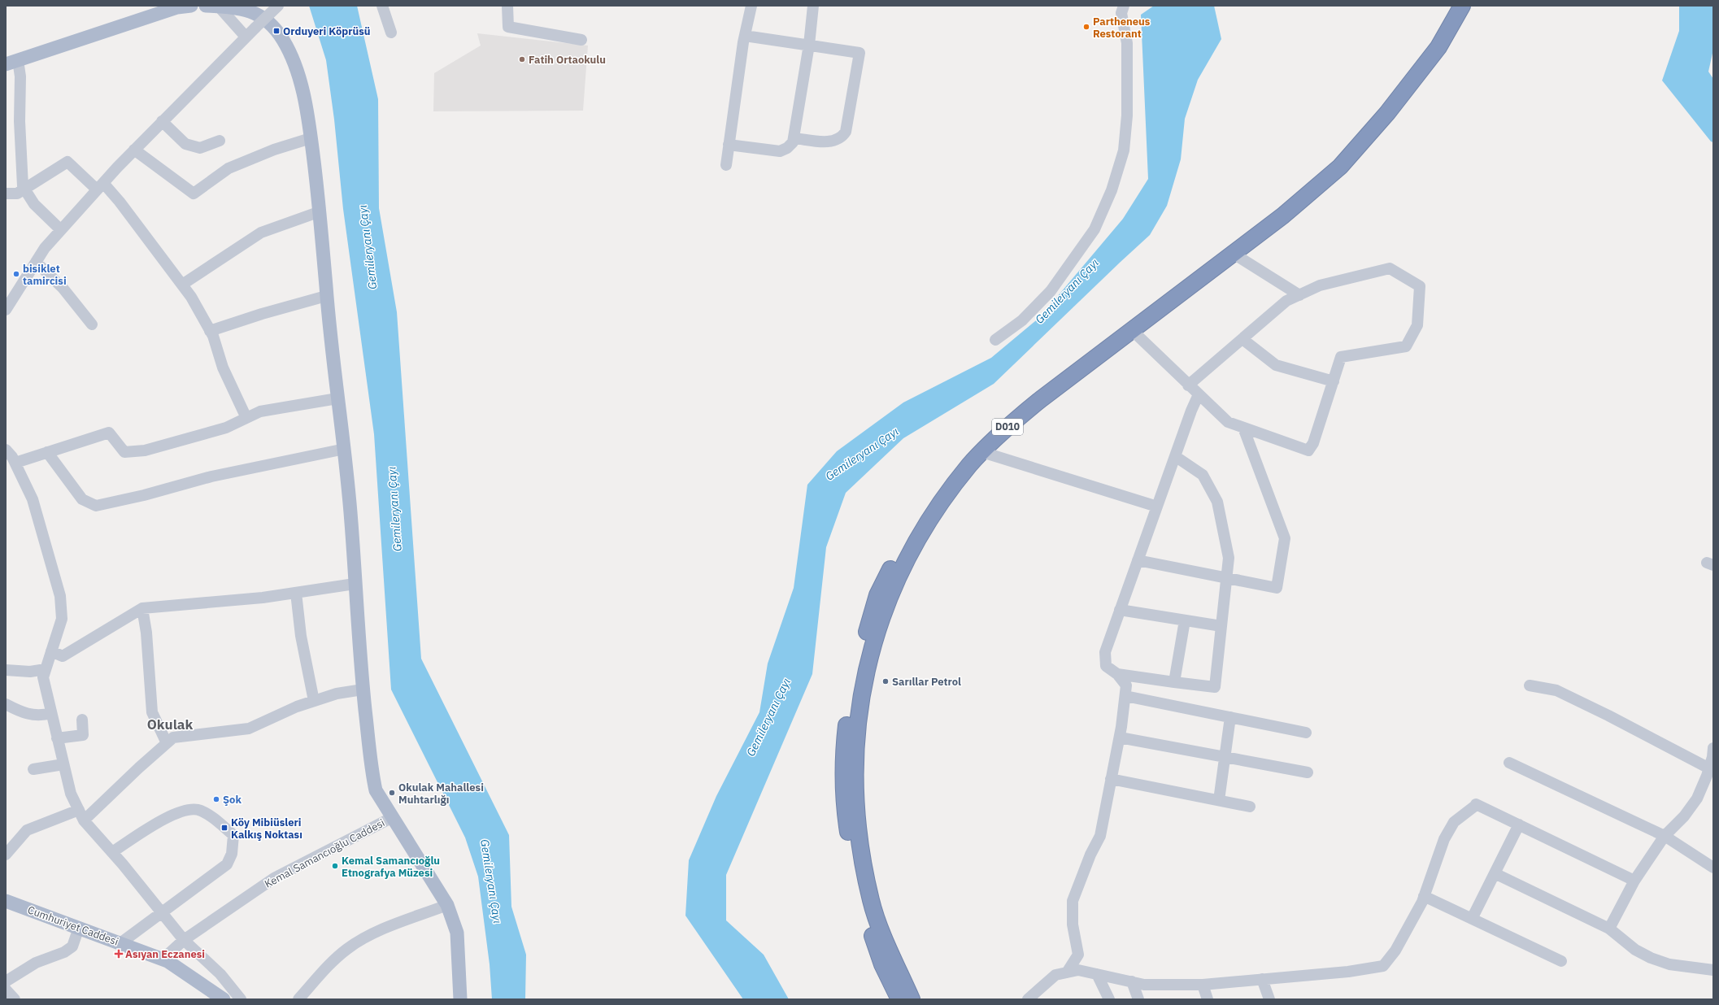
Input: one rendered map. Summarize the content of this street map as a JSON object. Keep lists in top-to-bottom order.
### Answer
{
  "streets": {
    "highway": ["D010"],
    "main road": ["Cumhuriyet Caddesi"],
    "street": ["Kemal Samancıoğlu Caddesi"]
  },
  "crossings": [
    ["Kemal Samancıoğlu Caddesi", "Cumhuriyet Caddesi"]
  ],
  "districts": ["Okulak"],
  "water": ["Gemileryanı Çayı"],
  "places": {
    "other": [
      "Partheneus Restorant",
      "Fatih Ortaokulu",
      "bisiklet tamircisi",
      "Sarıllar Petrol",
      "Okulak Mahallesi Muhtarlığı",
      "Şok",
      "Kemal Samancıoğlu Etnografya Müzesi"
    ],
    "transit": ["Orduyeri Köprüsü", "Köy Mibiüsleri Kalkış Noktası"],
    "health": ["Asıyan Eczanesi"]
  }
}
